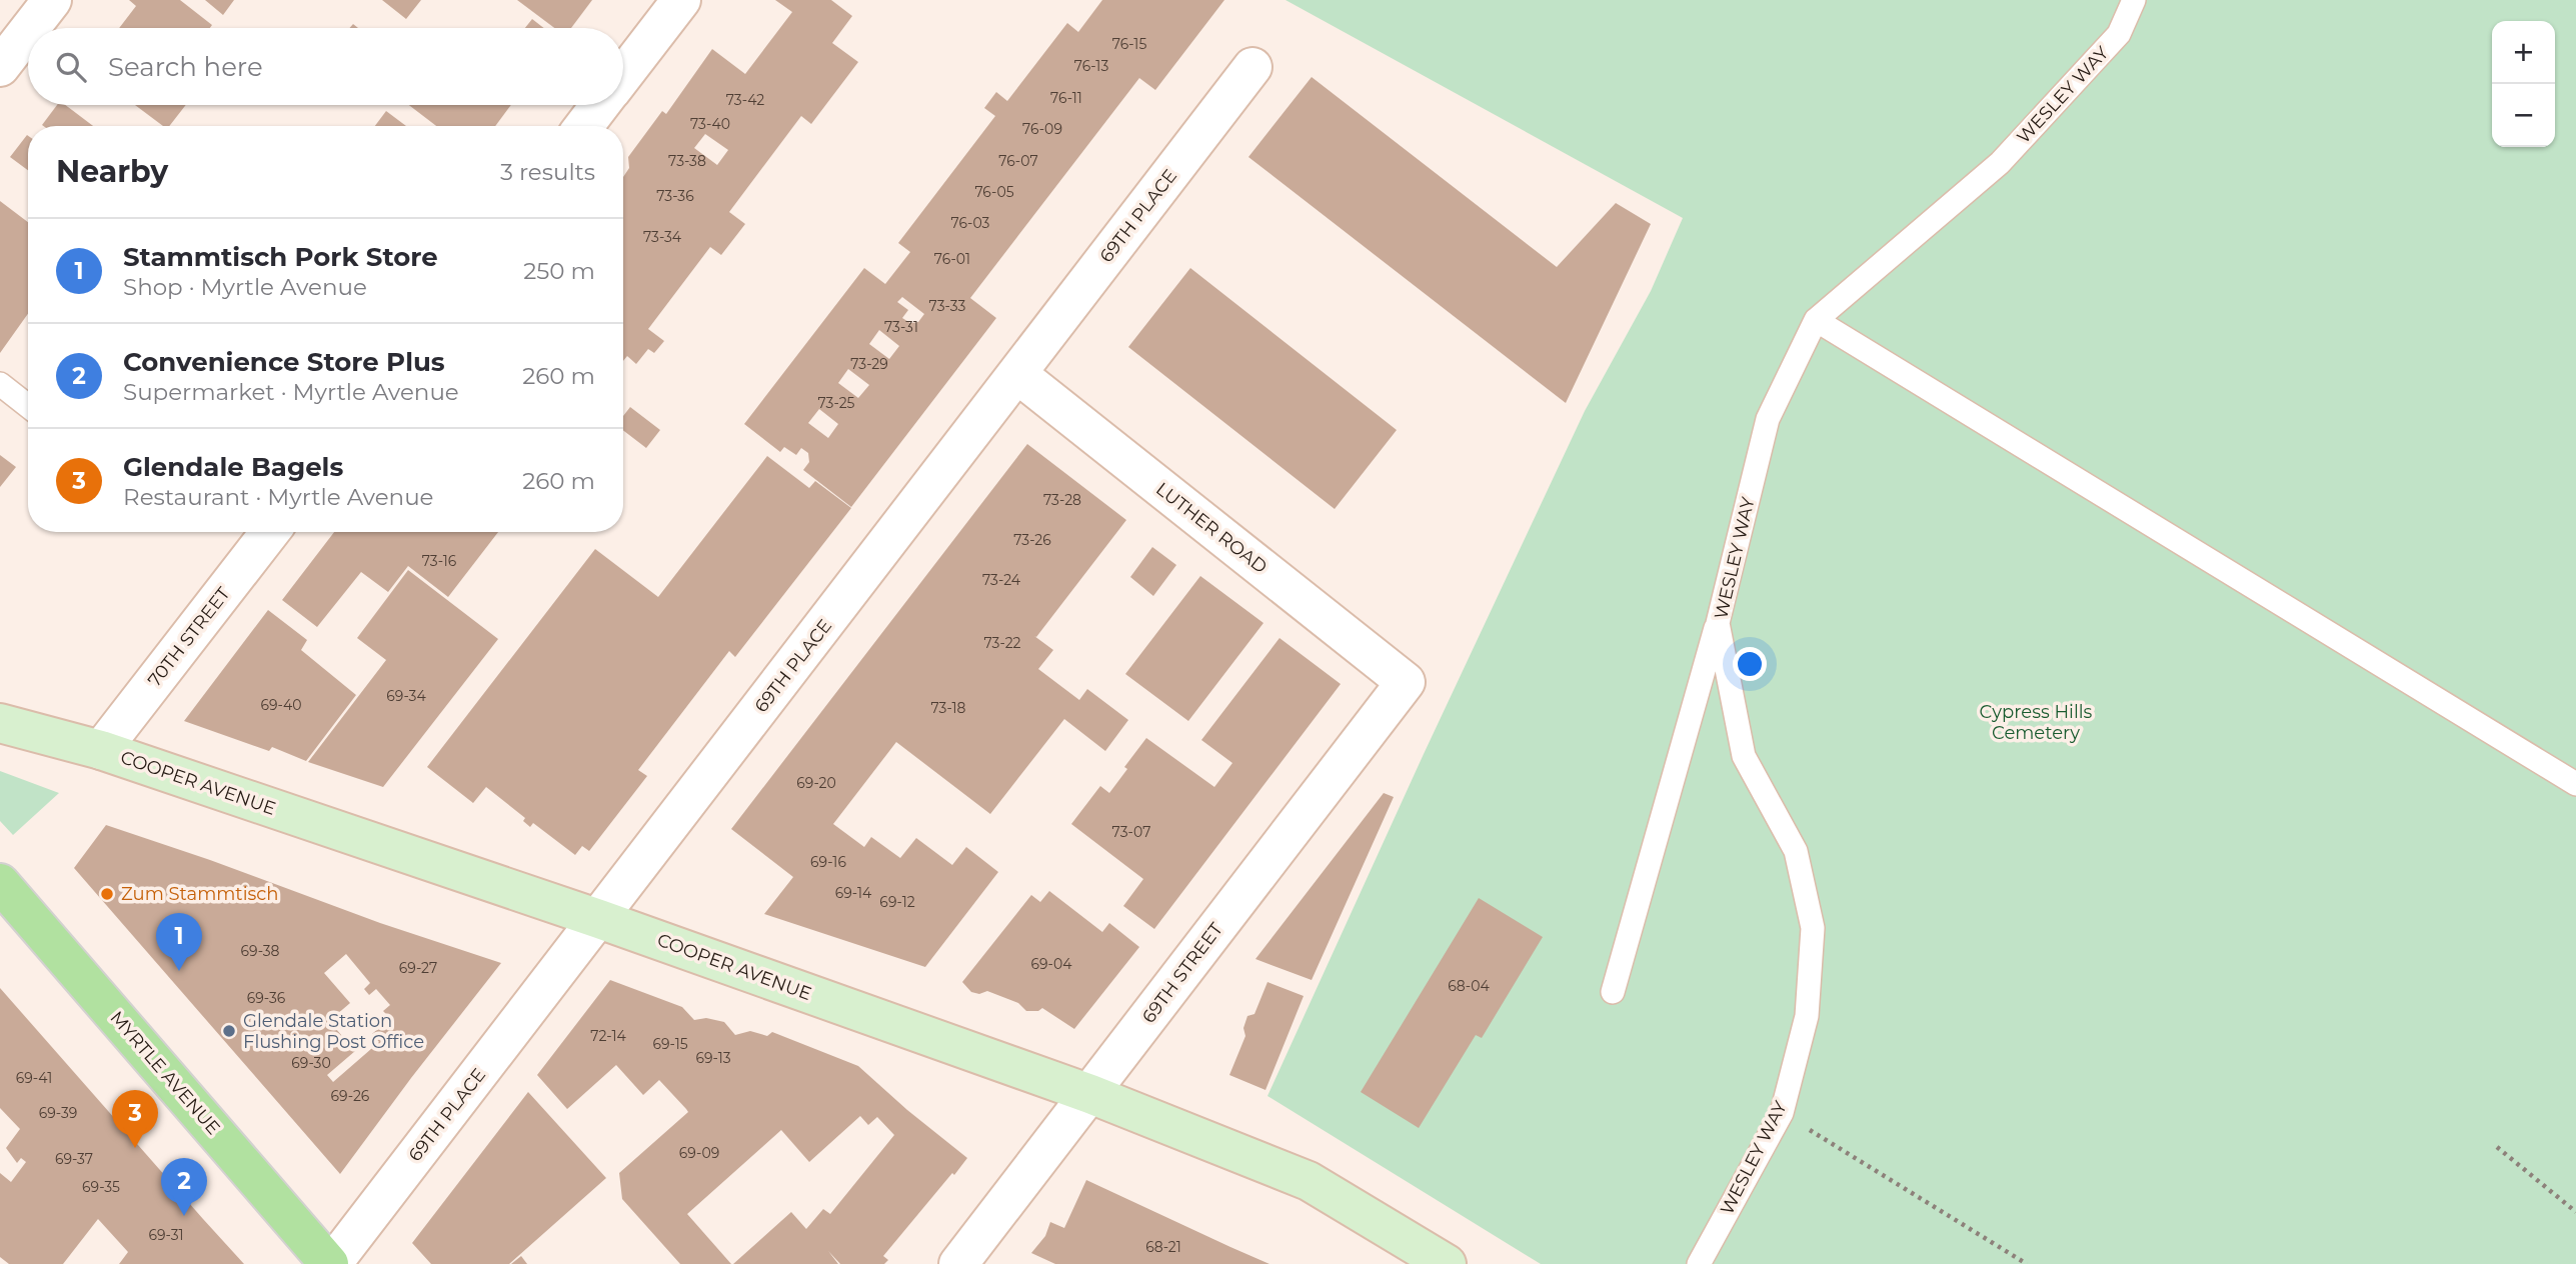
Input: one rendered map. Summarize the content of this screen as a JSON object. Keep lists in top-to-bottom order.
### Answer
{
  "streets": {
    "main road": ["COOPER AVENUE", "MYRTLE AVENUE"],
    "street": [
      "69TH PLACE",
      "LUTHER ROAD",
      "70TH STREET",
      "69TH STREET"
    ],
    "lane": ["WESLEY WAY"]
  },
  "crossings": [
    ["69TH PLACE", "LUTHER ROAD"],
    ["69TH PLACE", "COOPER AVENUE"],
    ["69TH PLACE", "MYRTLE AVENUE"],
    ["LUTHER ROAD", "69TH STREET"],
    ["70TH STREET", "COOPER AVENUE"],
    ["COOPER AVENUE", "69TH STREET"]
  ],
  "parks": ["Cypress Hills Cemetery"],
  "places": ["Zum Stammtisch", "Glendale Station Flushing Post Office"],
  "house_numbers": [
    "76-15",
    "76-13",
    "76-11",
    "73-42",
    "73-40",
    "76-09",
    "73-38",
    "76-07",
    "76-05",
    "73-36",
    "76-03",
    "73-34",
    "76-01",
    "73-33",
    "73-31",
    "73-29",
    "73-25",
    "73-28",
    "73-26",
    "73-16",
    "73-24",
    "73-22",
    "69-34",
    "69-40",
    "73-18",
    "69-20",
    "73-07",
    "69-16",
    "69-14",
    "69-12",
    "69-38",
    "69-04",
    "69-27",
    "68-04",
    "69-36",
    "72-14",
    "69-15",
    "69-13",
    "69-30",
    "69-41",
    "69-26",
    "69-39",
    "69-09",
    "69-37",
    "69-35",
    "69-31",
    "68-21"
  ],
  "page": {
    "map_buttons": ["+", "−"],
    "search": "Search here",
    "heading": ["Nearby", "3 results"],
    "list": [
      {
        "mark": "1",
        "name": "Stammtisch Pork Store",
        "note": "Shop · Myrtle Avenue",
        "value": "250 m"
      },
      {
        "mark": "2",
        "name": "Convenience Store Plus",
        "note": "Supermarket · Myrtle Avenue",
        "value": "260 m"
      },
      {
        "mark": "3",
        "name": "Glendale Bagels",
        "note": "Restaurant · Myrtle Avenue",
        "value": "260 m"
      }
    ],
    "pins": ["1", "3", "2"]
  }
}
